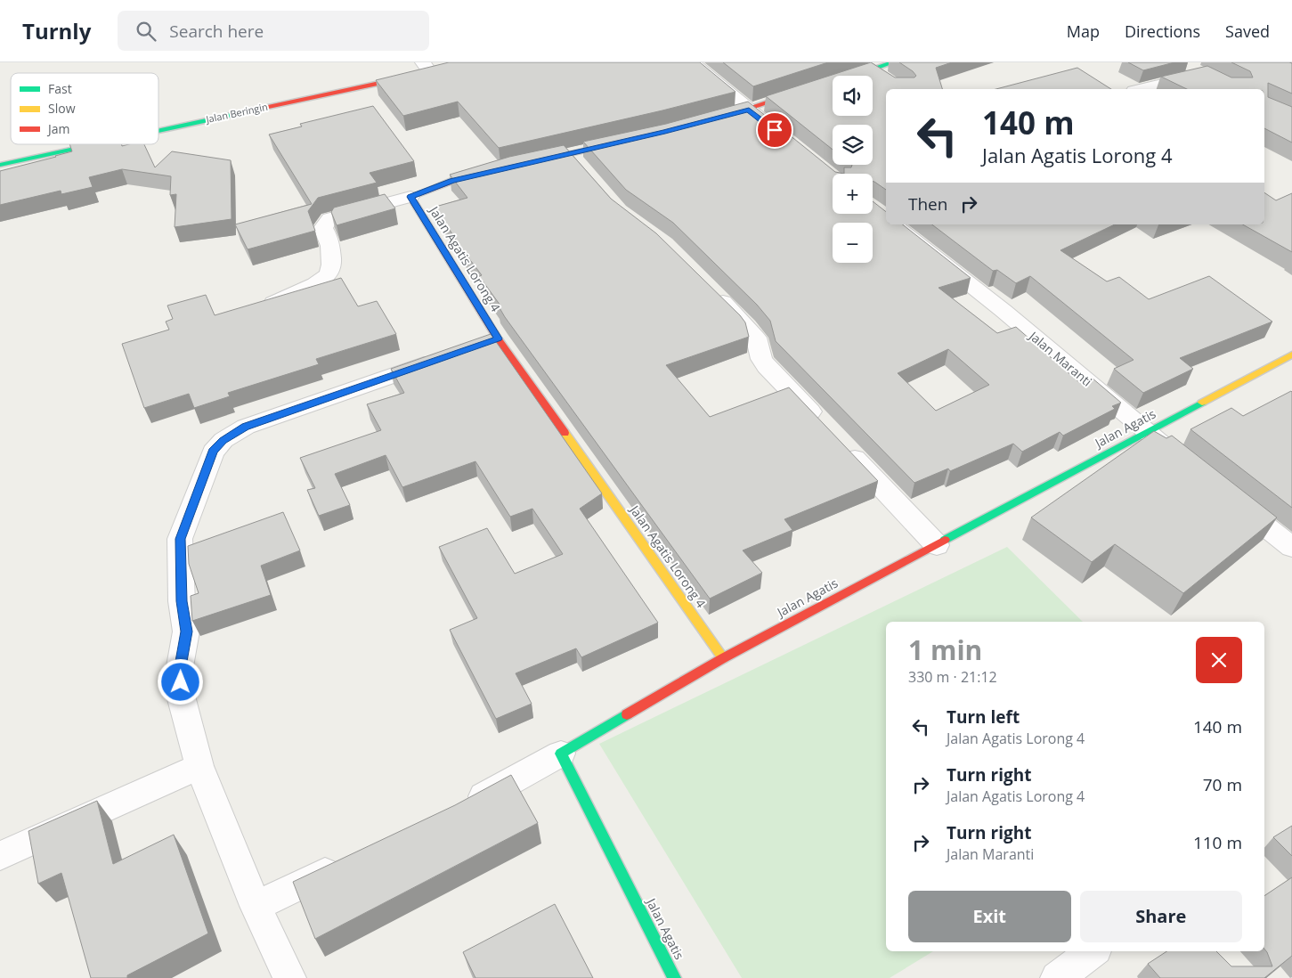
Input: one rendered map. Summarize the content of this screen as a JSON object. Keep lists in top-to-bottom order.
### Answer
{
  "streets": {
    "street": [
      "Jalan Beringin",
      "Jalan Agatis Lorong 4",
      "Jalan Maranti",
      "Jalan Agatis"
    ]
  },
  "crossings": [
    ["Jalan Agatis Lorong 4", "Jalan Agatis"],
    ["Jalan Maranti", "Jalan Agatis"]
  ],
  "legend": ["Fast", "Slow", "Jam"],
  "page": {
    "header": "Turnly",
    "search": "Search here",
    "nav": ["Map", "Directions", "Saved"],
    "map_buttons": ["+", "−"],
    "turn": ["140 m", "Jalan Agatis Lorong 4"],
    "then": "Then",
    "heading": ["1 min", "330 m · 21:12"],
    "list": [
      {
        "name": "Turn left",
        "note": "Jalan Agatis Lorong 4",
        "value": "140 m"
      },
      {
        "name": "Turn right",
        "note": "Jalan Agatis Lorong 4",
        "value": "70 m"
      },
      {
        "name": "Turn right",
        "note": "Jalan Maranti",
        "value": "110 m"
      }
    ],
    "buttons": ["Exit", "Share"]
  }
}
